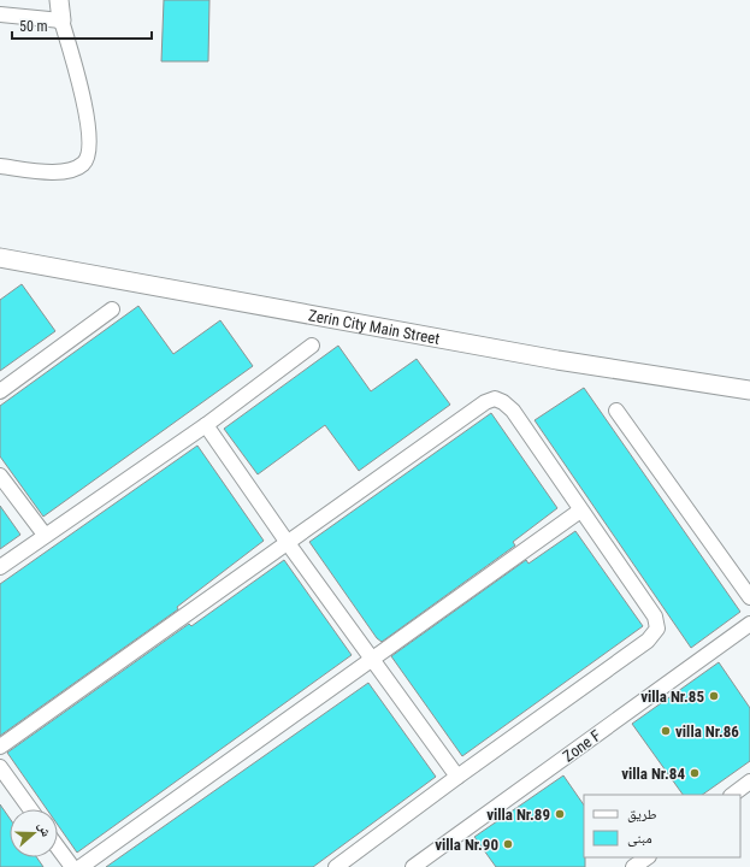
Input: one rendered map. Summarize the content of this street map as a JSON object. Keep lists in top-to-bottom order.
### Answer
{
  "streets": {
    "street": ["Zerin City Main Street", "Zone F"]
  },
  "places": [
    "villa Nr.85",
    "villa Nr.86",
    "villa Nr.84",
    "villa Nr.89",
    "villa Nr.90"
  ],
  "legend": ["طريق", "مبنى"],
  "scale_bar": "50 m",
  "north": "right"
}
